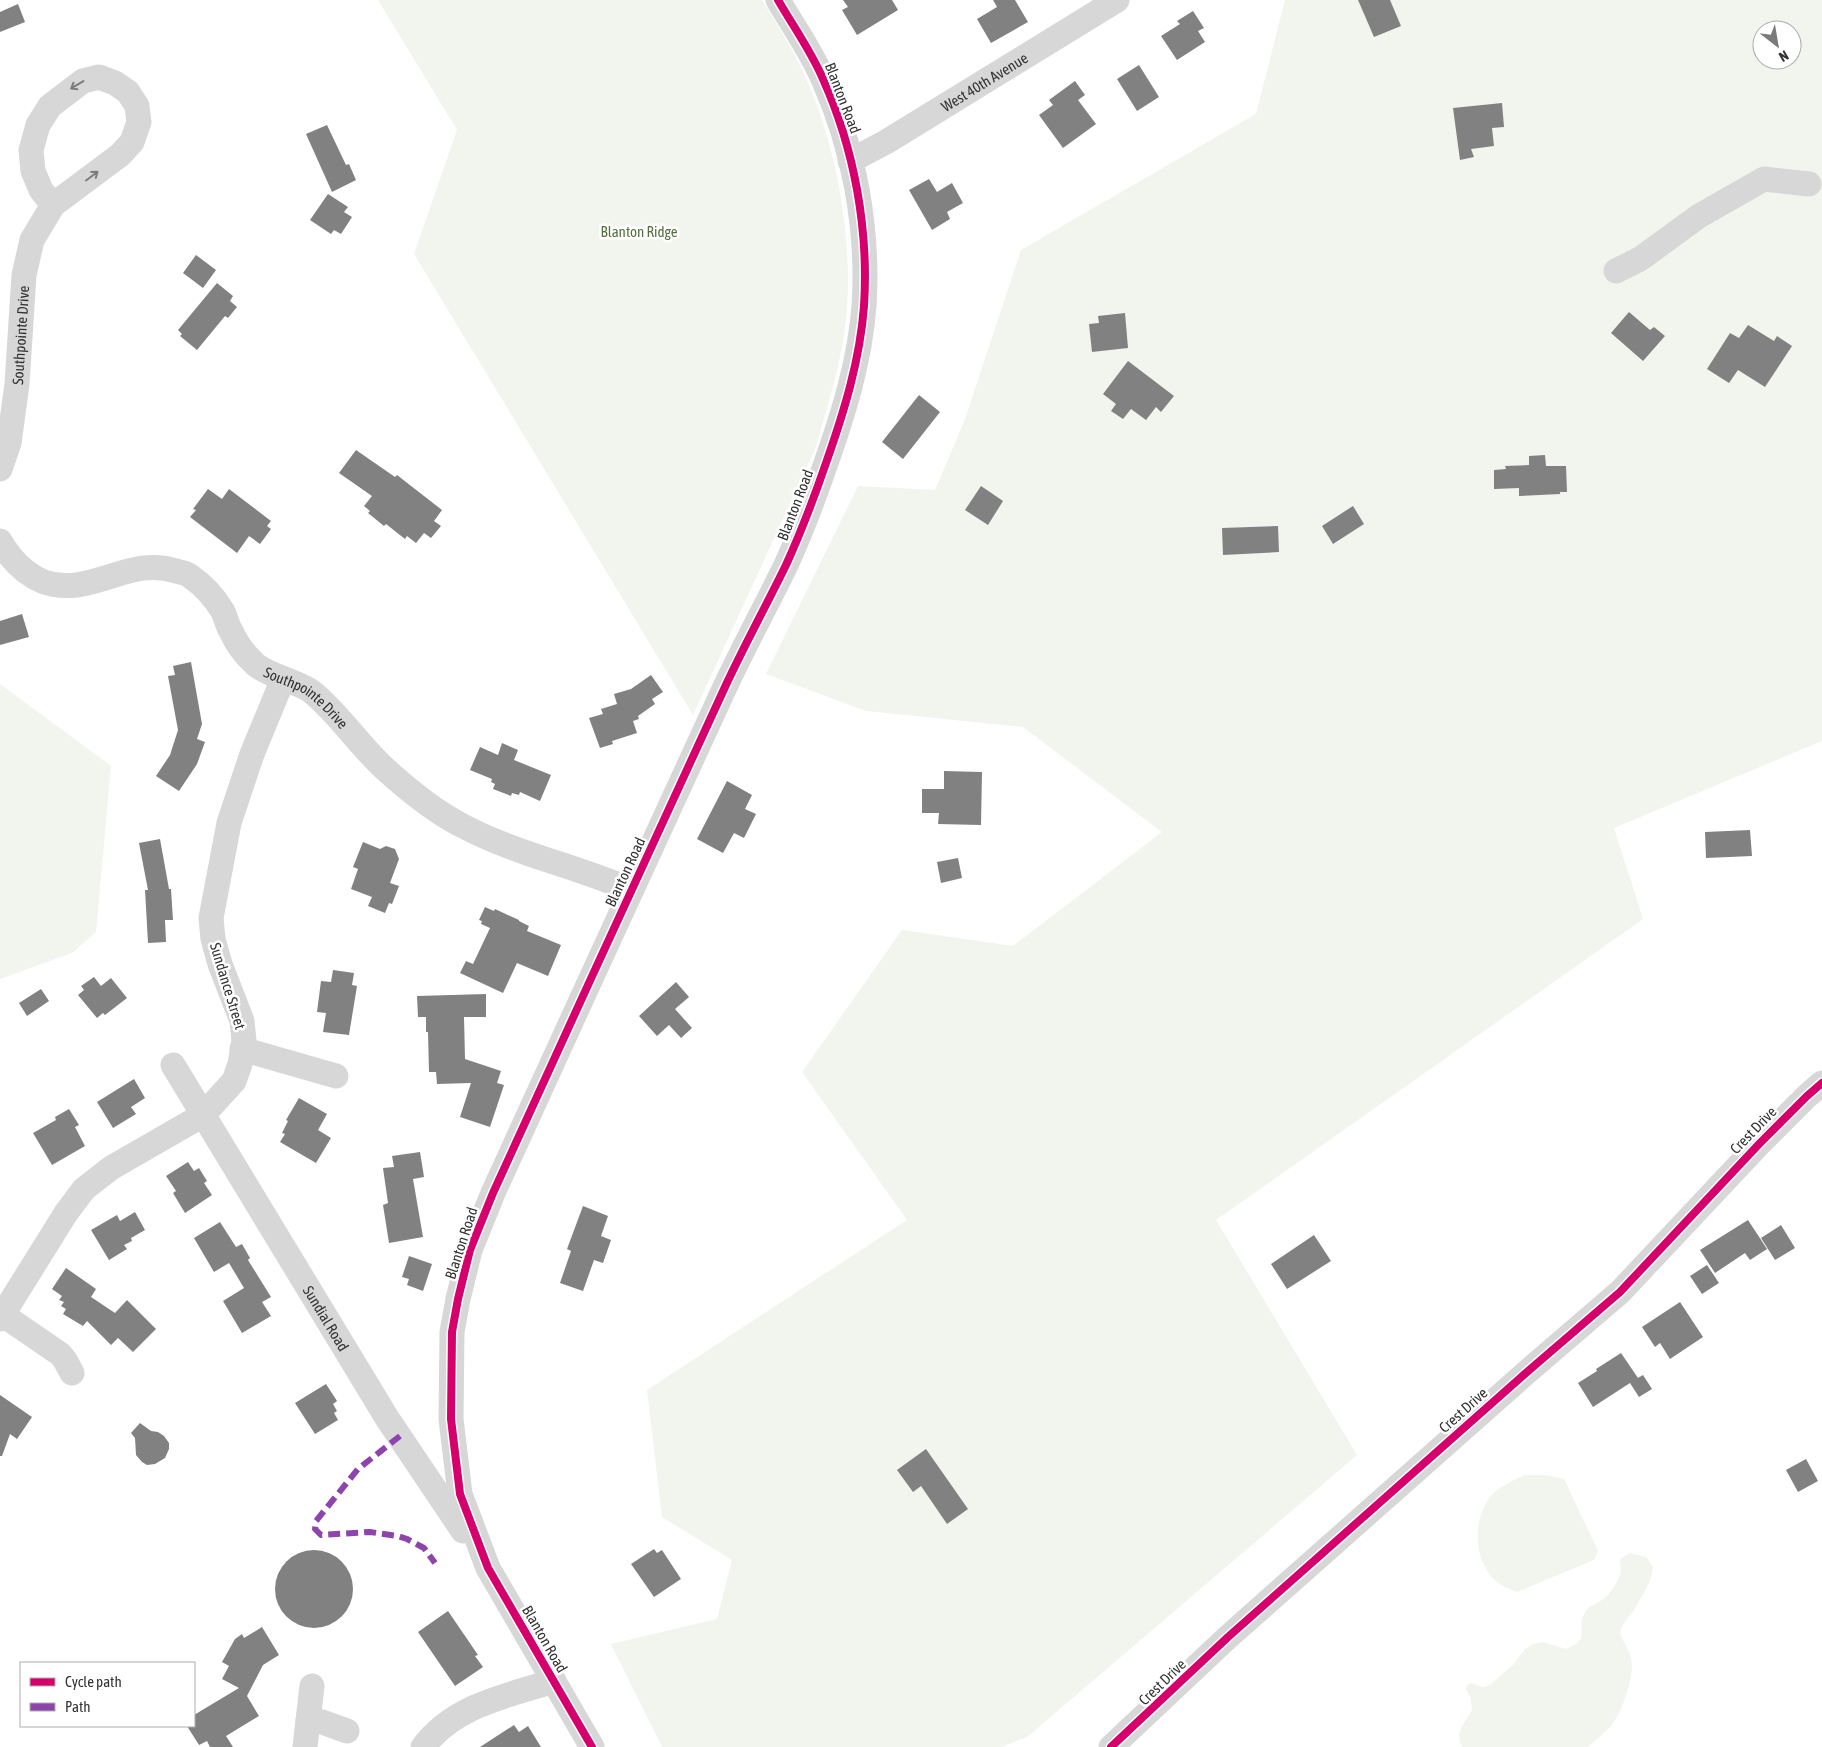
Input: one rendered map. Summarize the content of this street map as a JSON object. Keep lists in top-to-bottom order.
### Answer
{
  "streets": {
    "street": [
      "West 40th Avenue",
      "Blanton Road",
      "Southpointe Drive",
      "Sundance Street",
      "Crest Drive",
      "Sundial Road"
    ]
  },
  "crossings": [
    ["West 40th Avenue", "Blanton Road"],
    ["Blanton Road", "Southpointe Drive"],
    ["Blanton Road", "Sundial Road"],
    ["Southpointe Drive", "Sundance Street"],
    ["Sundance Street", "Sundial Road"]
  ],
  "parks": ["Blanton Ridge"],
  "legend": ["Cycle path", "Path"],
  "north": "bottom right"
}
